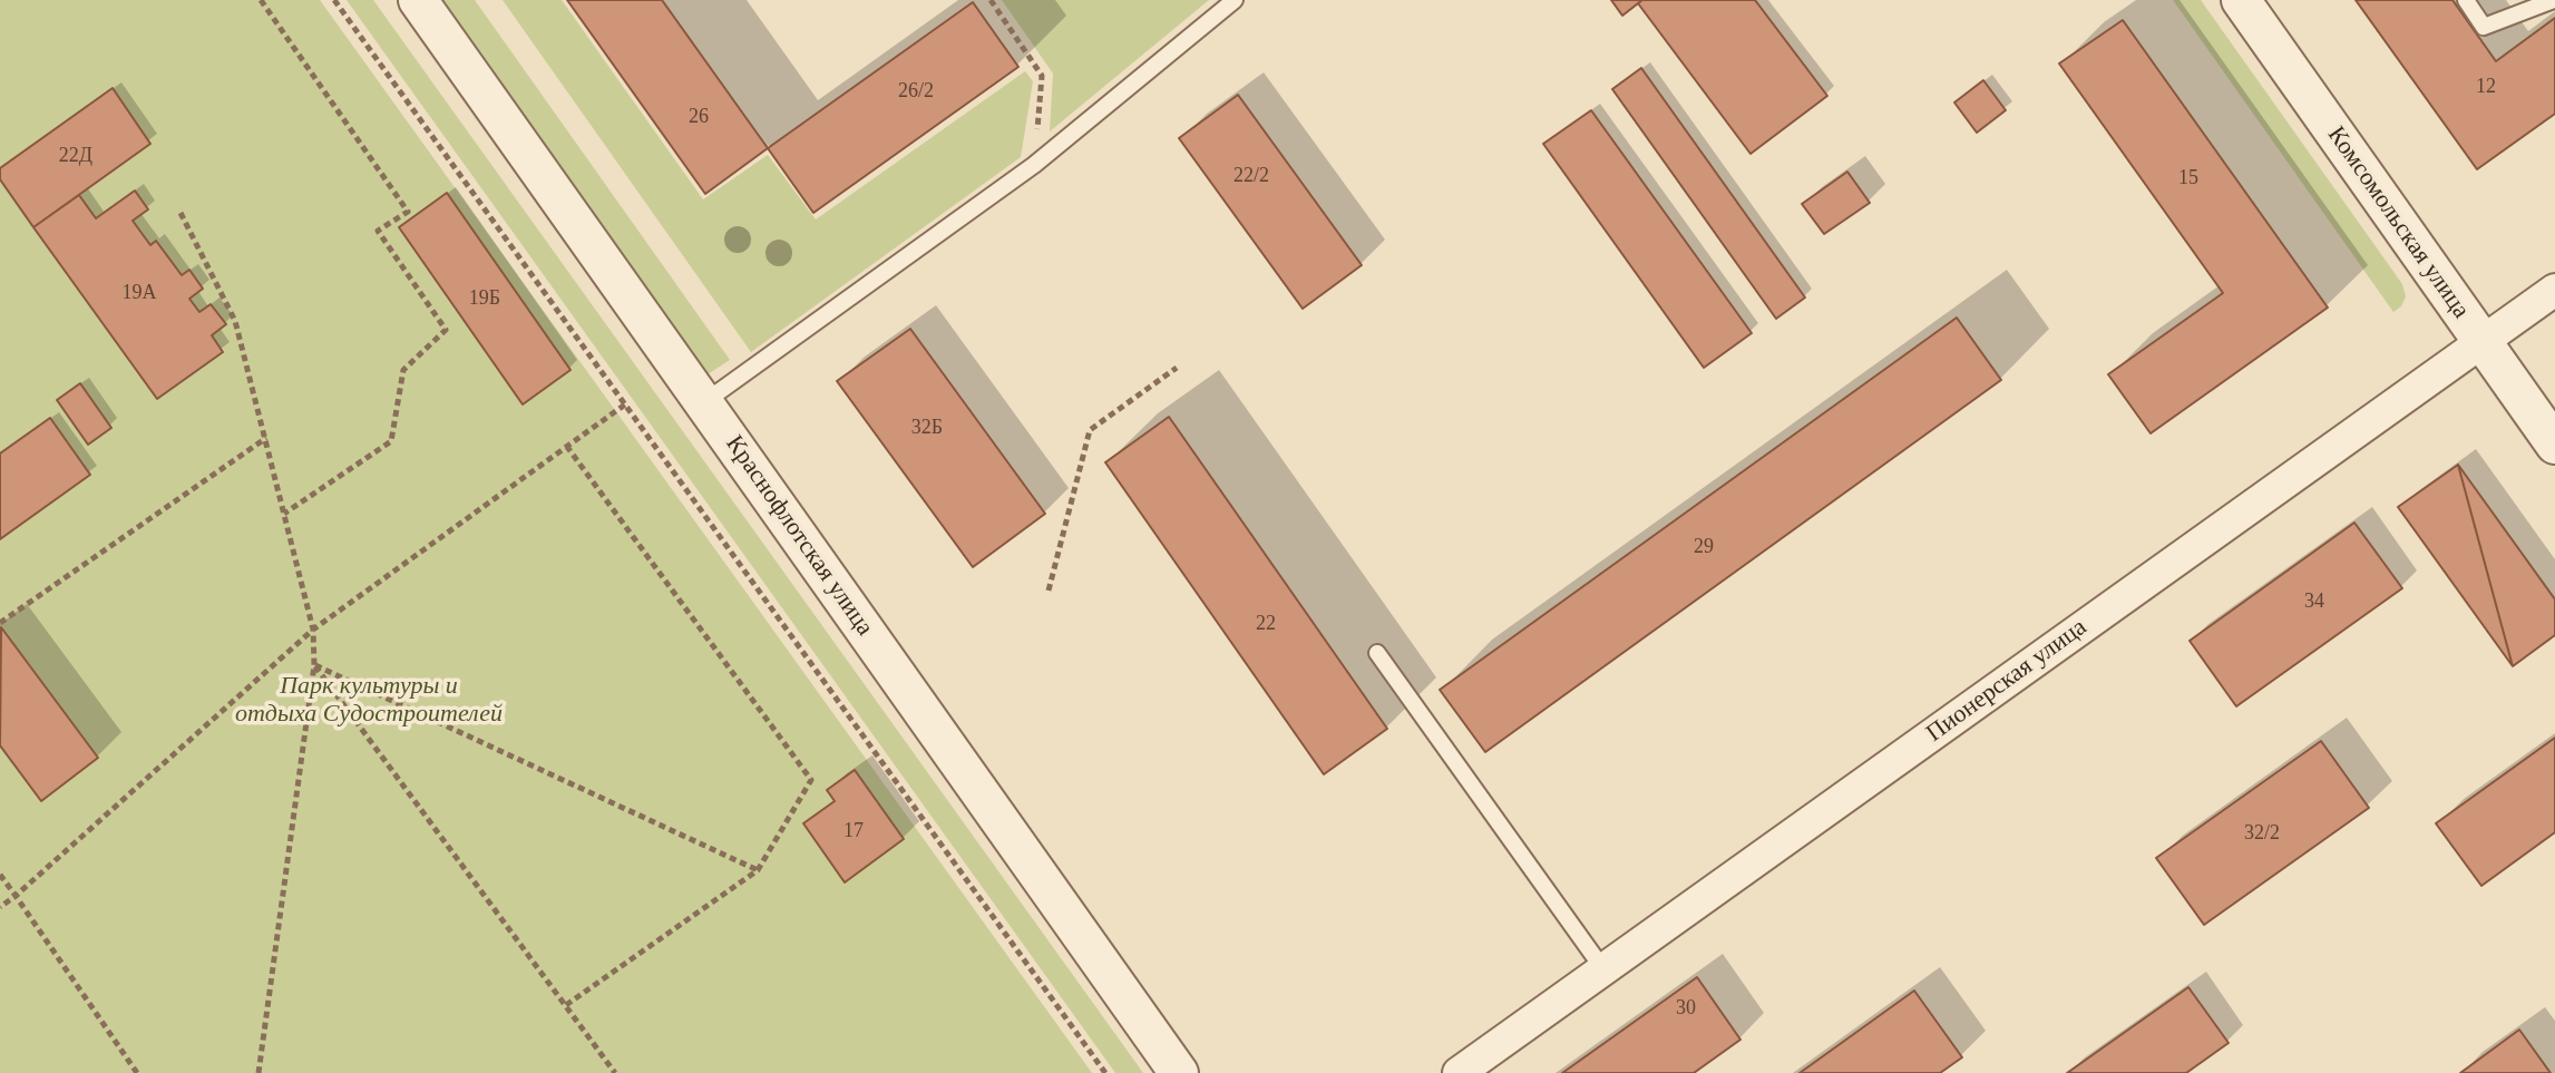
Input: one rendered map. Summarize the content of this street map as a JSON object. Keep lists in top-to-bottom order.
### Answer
{
  "streets": {
    "street": ["Комсомольская улица", "Краснофлотская улица", "Пионерская улица"]
  },
  "crossings": [
    ["Комсомольская улица", "Пионерская улица"]
  ],
  "parks": ["Парк культуры и отдыха Судостроителей"],
  "house_numbers": [
    "12",
    "26/2",
    "26",
    "22Д",
    "22/2",
    "15",
    "19А",
    "19Б",
    "32Б",
    "29",
    "34",
    "22",
    "17",
    "32/2",
    "30"
  ]
}
